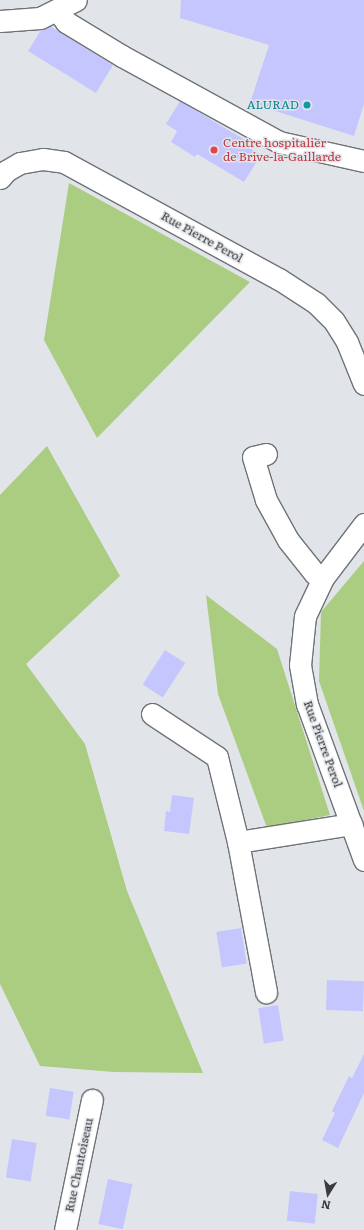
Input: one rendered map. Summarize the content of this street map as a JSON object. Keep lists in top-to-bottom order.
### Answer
{
  "streets": {
    "street": ["Rue Pierre Perol", "Rue Chantoiseau"]
  },
  "places": ["ALURAD", "Centre hospitalier de Brive-la-Gaillarde"],
  "north": "bottom"
}
